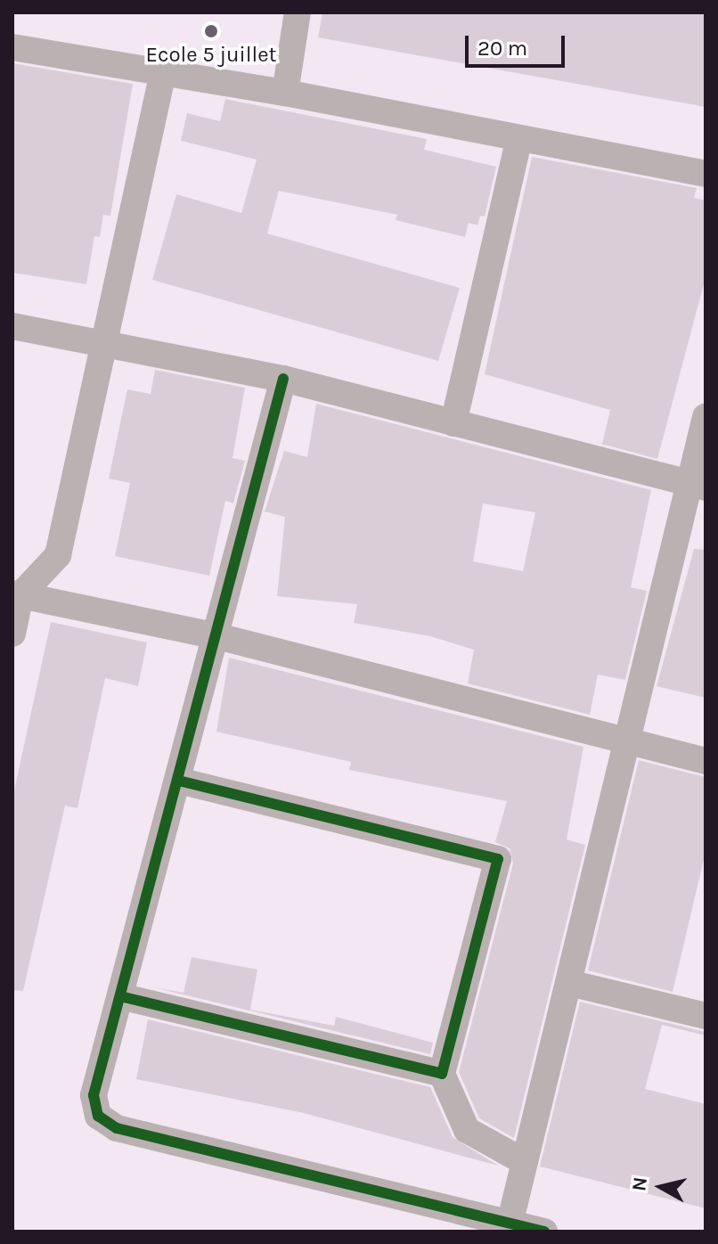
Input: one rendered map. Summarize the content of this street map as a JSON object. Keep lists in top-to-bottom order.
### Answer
{
  "places": ["Ecole 5 juillet"],
  "scale_bar": "20 m",
  "north": "left"
}
